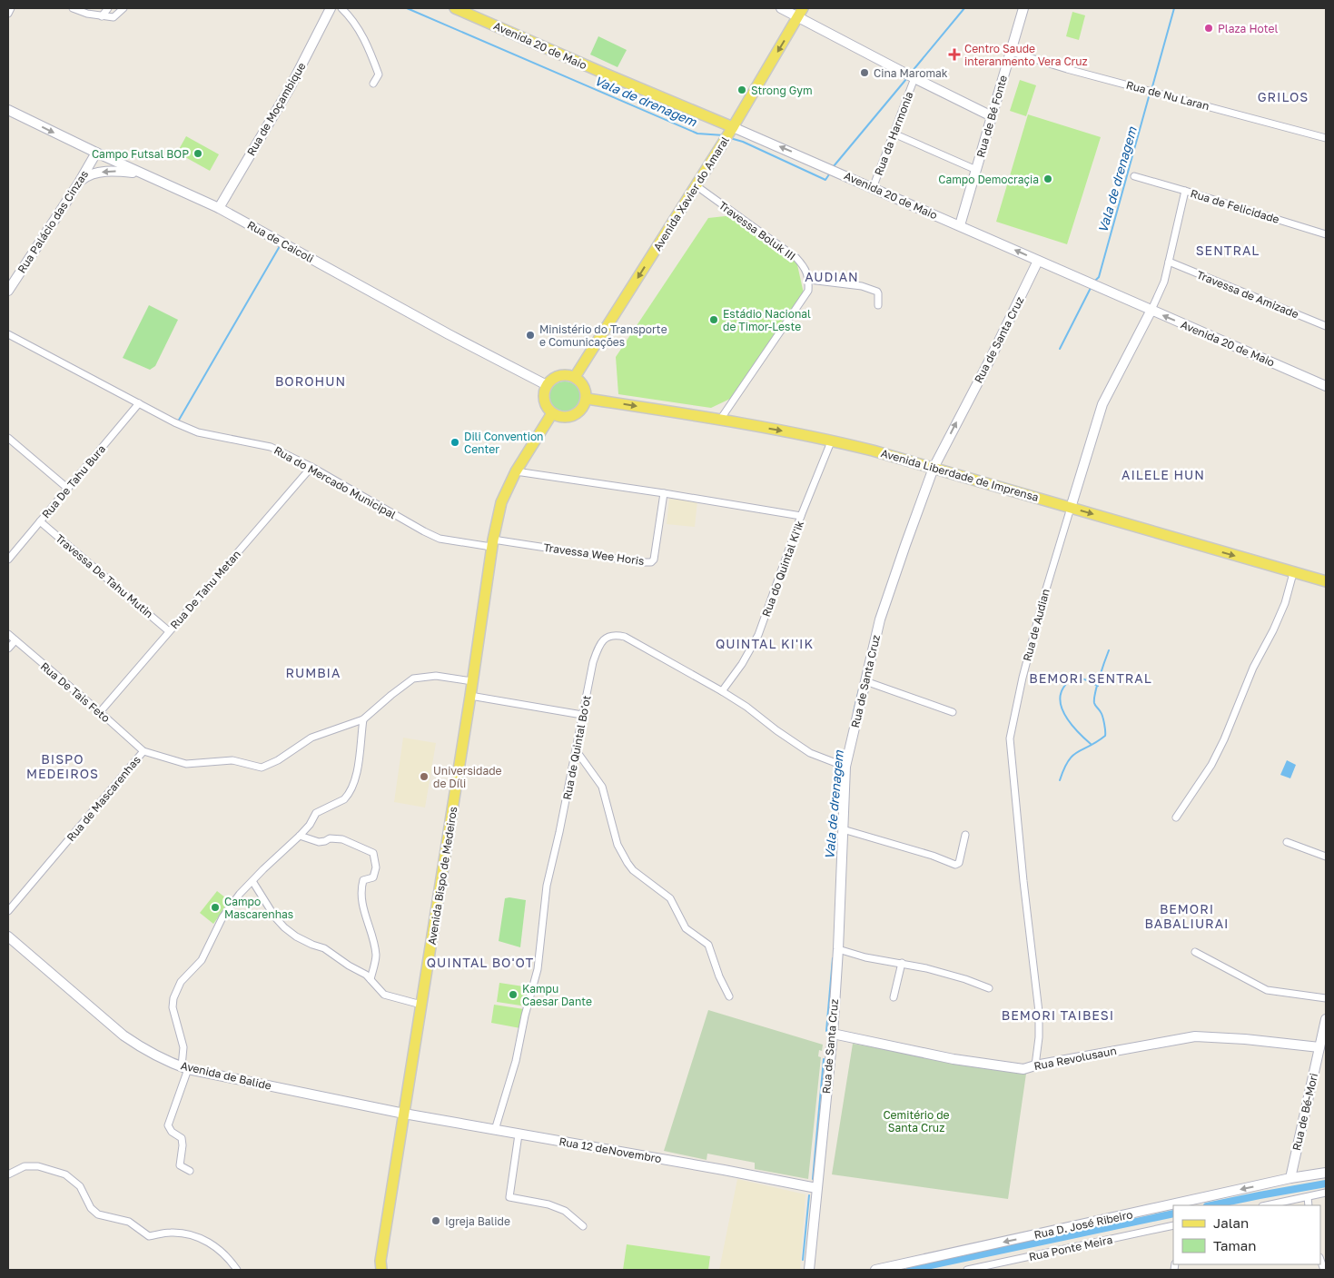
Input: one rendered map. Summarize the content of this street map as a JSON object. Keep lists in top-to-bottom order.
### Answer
{
  "streets": {
    "main road": [
      "Avenida 20 de Maio",
      "Avenida Xavier do Amaral",
      "Avenida Liberdade de Imprensa",
      "Avenida Bispo de Medeiros"
    ],
    "street": [
      "Rua de Nu Laran",
      "Rua de Moçambique",
      "Rua de Bé Fonte",
      "Rua da Harmonia",
      "Rua de Felicidade",
      "Rua Palácio das Cinzas",
      "Travessa Boluk III",
      "Rua de Caicoli",
      "Travessa de Amizade",
      "Rua de Santa Cruz",
      "Rua De Tahu Bura",
      "Rua do Mercado Municipal",
      "Travessa Wee Horis",
      "Rua do Quintal Ki'ik",
      "Travessa De Tahu Mutin",
      "Rua De Tahu Metan",
      "Rua de Audian",
      "Rua De Tais Feto",
      "Rua de Quintal Bo'ot",
      "Rua de Mascarenhas",
      "Rua Revolusaun",
      "Avenida de Balide",
      "Rua de Bé-Mori",
      "Rua 12 deNovembro",
      "Rua D. José Ribeiro",
      "Rua Ponte Meira"
    ]
  },
  "crossings": [
    ["Avenida 20 de Maio", "Rua de Bé Fonte"],
    ["Avenida 20 de Maio", "Rua da Harmonia"],
    ["Avenida 20 de Maio", "Avenida Xavier do Amaral"],
    ["Avenida 20 de Maio", "Rua de Felicidade"],
    ["Avenida 20 de Maio", "Rua de Santa Cruz"],
    ["Avenida 20 de Maio", "Rua de Audian"],
    ["Rua de Nu Laran", "Rua de Bé Fonte"],
    ["Rua de Moçambique", "Rua de Caicoli"],
    ["Avenida Xavier do Amaral", "Travessa Boluk III"],
    ["Avenida Xavier do Amaral", "Rua de Caicoli"],
    ["Avenida Xavier do Amaral", "Avenida Liberdade de Imprensa"],
    ["Avenida Xavier do Amaral", "Avenida Bispo de Medeiros"],
    ["Rua de Felicidade", "Travessa de Amizade"],
    ["Rua de Felicidade", "Rua de Audian"],
    ["Rua Palácio das Cinzas", "Rua de Caicoli"],
    ["Rua de Caicoli", "Avenida Liberdade de Imprensa"],
    ["Rua de Caicoli", "Avenida Bispo de Medeiros"],
    ["Rua de Santa Cruz", "Avenida Liberdade de Imprensa"],
    ["Rua de Santa Cruz", "Rua de Quintal Bo'ot"],
    ["Rua de Santa Cruz", "Rua Revolusaun"],
    ["Rua de Santa Cruz", "Rua 12 deNovembro"],
    ["Avenida Liberdade de Imprensa", "Rua do Quintal Ki'ik"],
    ["Avenida Liberdade de Imprensa", "Rua de Audian"],
    ["Avenida Liberdade de Imprensa", "Avenida Bispo de Medeiros"],
    ["Rua De Tahu Bura", "Rua do Mercado Municipal"],
    ["Rua De Tahu Bura", "Travessa De Tahu Mutin"],
    ["Rua do Mercado Municipal", "Travessa Wee Horis"],
    ["Rua do Mercado Municipal", "Rua De Tahu Metan"],
    ["Rua do Mercado Municipal", "Avenida Bispo de Medeiros"],
    ["Travessa Wee Horis", "Avenida Bispo de Medeiros"],
    ["Rua do Quintal Ki'ik", "Rua de Quintal Bo'ot"],
    ["Travessa De Tahu Mutin", "Rua De Tahu Metan"],
    ["Rua De Tahu Metan", "Rua De Tais Feto"],
    ["Rua de Audian", "Rua Revolusaun"],
    ["Rua De Tais Feto", "Rua de Mascarenhas"],
    ["Rua de Quintal Bo'ot", "Rua 12 deNovembro"],
    ["Rua de Mascarenhas", "Avenida Bispo de Medeiros"],
    ["Avenida Bispo de Medeiros", "Avenida de Balide"],
    ["Avenida Bispo de Medeiros", "Rua 12 deNovembro"],
    ["Rua Revolusaun", "Rua de Bé-Mori"],
    ["Avenida de Balide", "Rua 12 deNovembro"],
    ["Rua de Bé-Mori", "Rua D. José Ribeiro"]
  ],
  "one_way": [
    "Avenida 20 de Maio",
    "Avenida Xavier do Amaral",
    "Avenida Liberdade de Imprensa",
    "Rua D. José Ribeiro"
  ],
  "districts": [
    "GRILOS",
    "SENTRAL",
    "AUDIAN",
    "BOROHUN",
    "AILELE HUN",
    "QUINTAL KI'IK",
    "RUMBIA",
    "BEMORI SENTRAL",
    "BISPO MEDEIROS",
    "BEMORI BABALIURAI",
    "QUINTAL BO'OT",
    "BEMORI TAIBESI"
  ],
  "water": ["Vala de drenagem"],
  "parks": ["Cemitério de Santa Cruz"],
  "places": {
    "other": [
      "Plaza Hotel",
      "Cina Maromak",
      "Strong Gym",
      "Campo Futsal BOP",
      "Campo Democraçia",
      "Estádio Nacional de Timor-Leste",
      "Ministério do Transporte e Comunicações",
      "Dili Convention Center",
      "Universidade de Díli",
      "Campo Mascarenhas",
      "Kampu Caesar Dante",
      "Igreja Balide"
    ],
    "health": ["Centro Saude interanmento Vera Cruz"]
  },
  "legend": ["Jalan", "Taman"]
}
